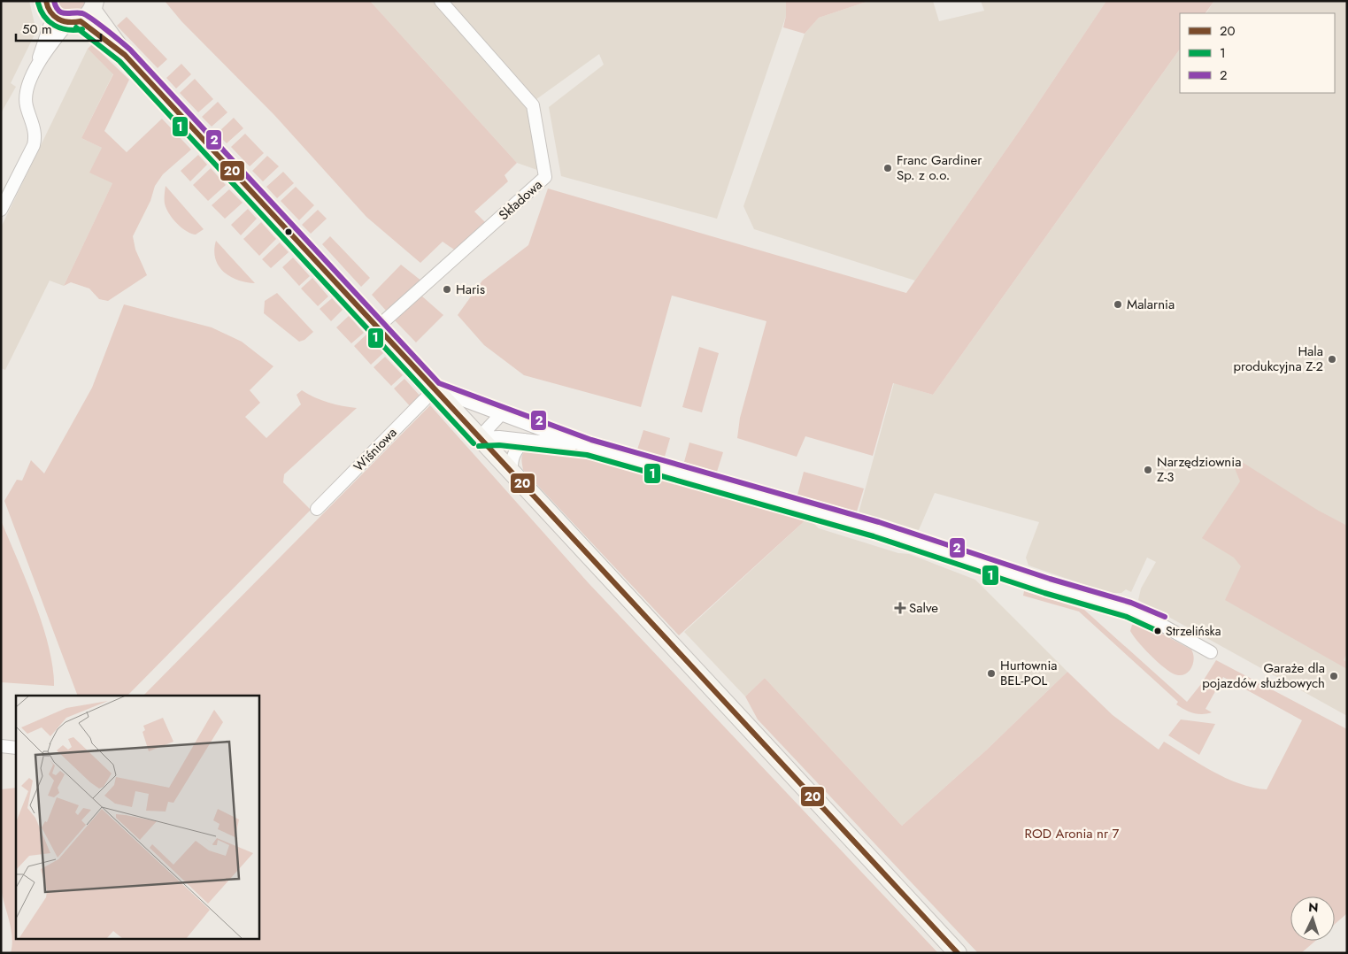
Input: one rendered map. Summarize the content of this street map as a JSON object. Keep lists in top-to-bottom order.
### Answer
{
  "streets": {
    "street": ["Składowa", "Wiśniowa"]
  },
  "parks": ["ROD Aronia nr 7"],
  "places": {
    "other": [
      "Franc Gardiner Sp. z o.o.",
      "Haris",
      "Malarnia",
      "Hala produkcyjna Z-2",
      "Narzędziownia Z-3",
      "Strzelińska",
      "Hurtownia BEL-POL",
      "Garaże dla pojazdów służbowych"
    ],
    "health": ["Salve"]
  },
  "lines": ["transit line 20", "transit line 2", "transit line 1"],
  "legend": ["20", "1", "2"],
  "scale_bar": "50 m",
  "north": "top"
}
